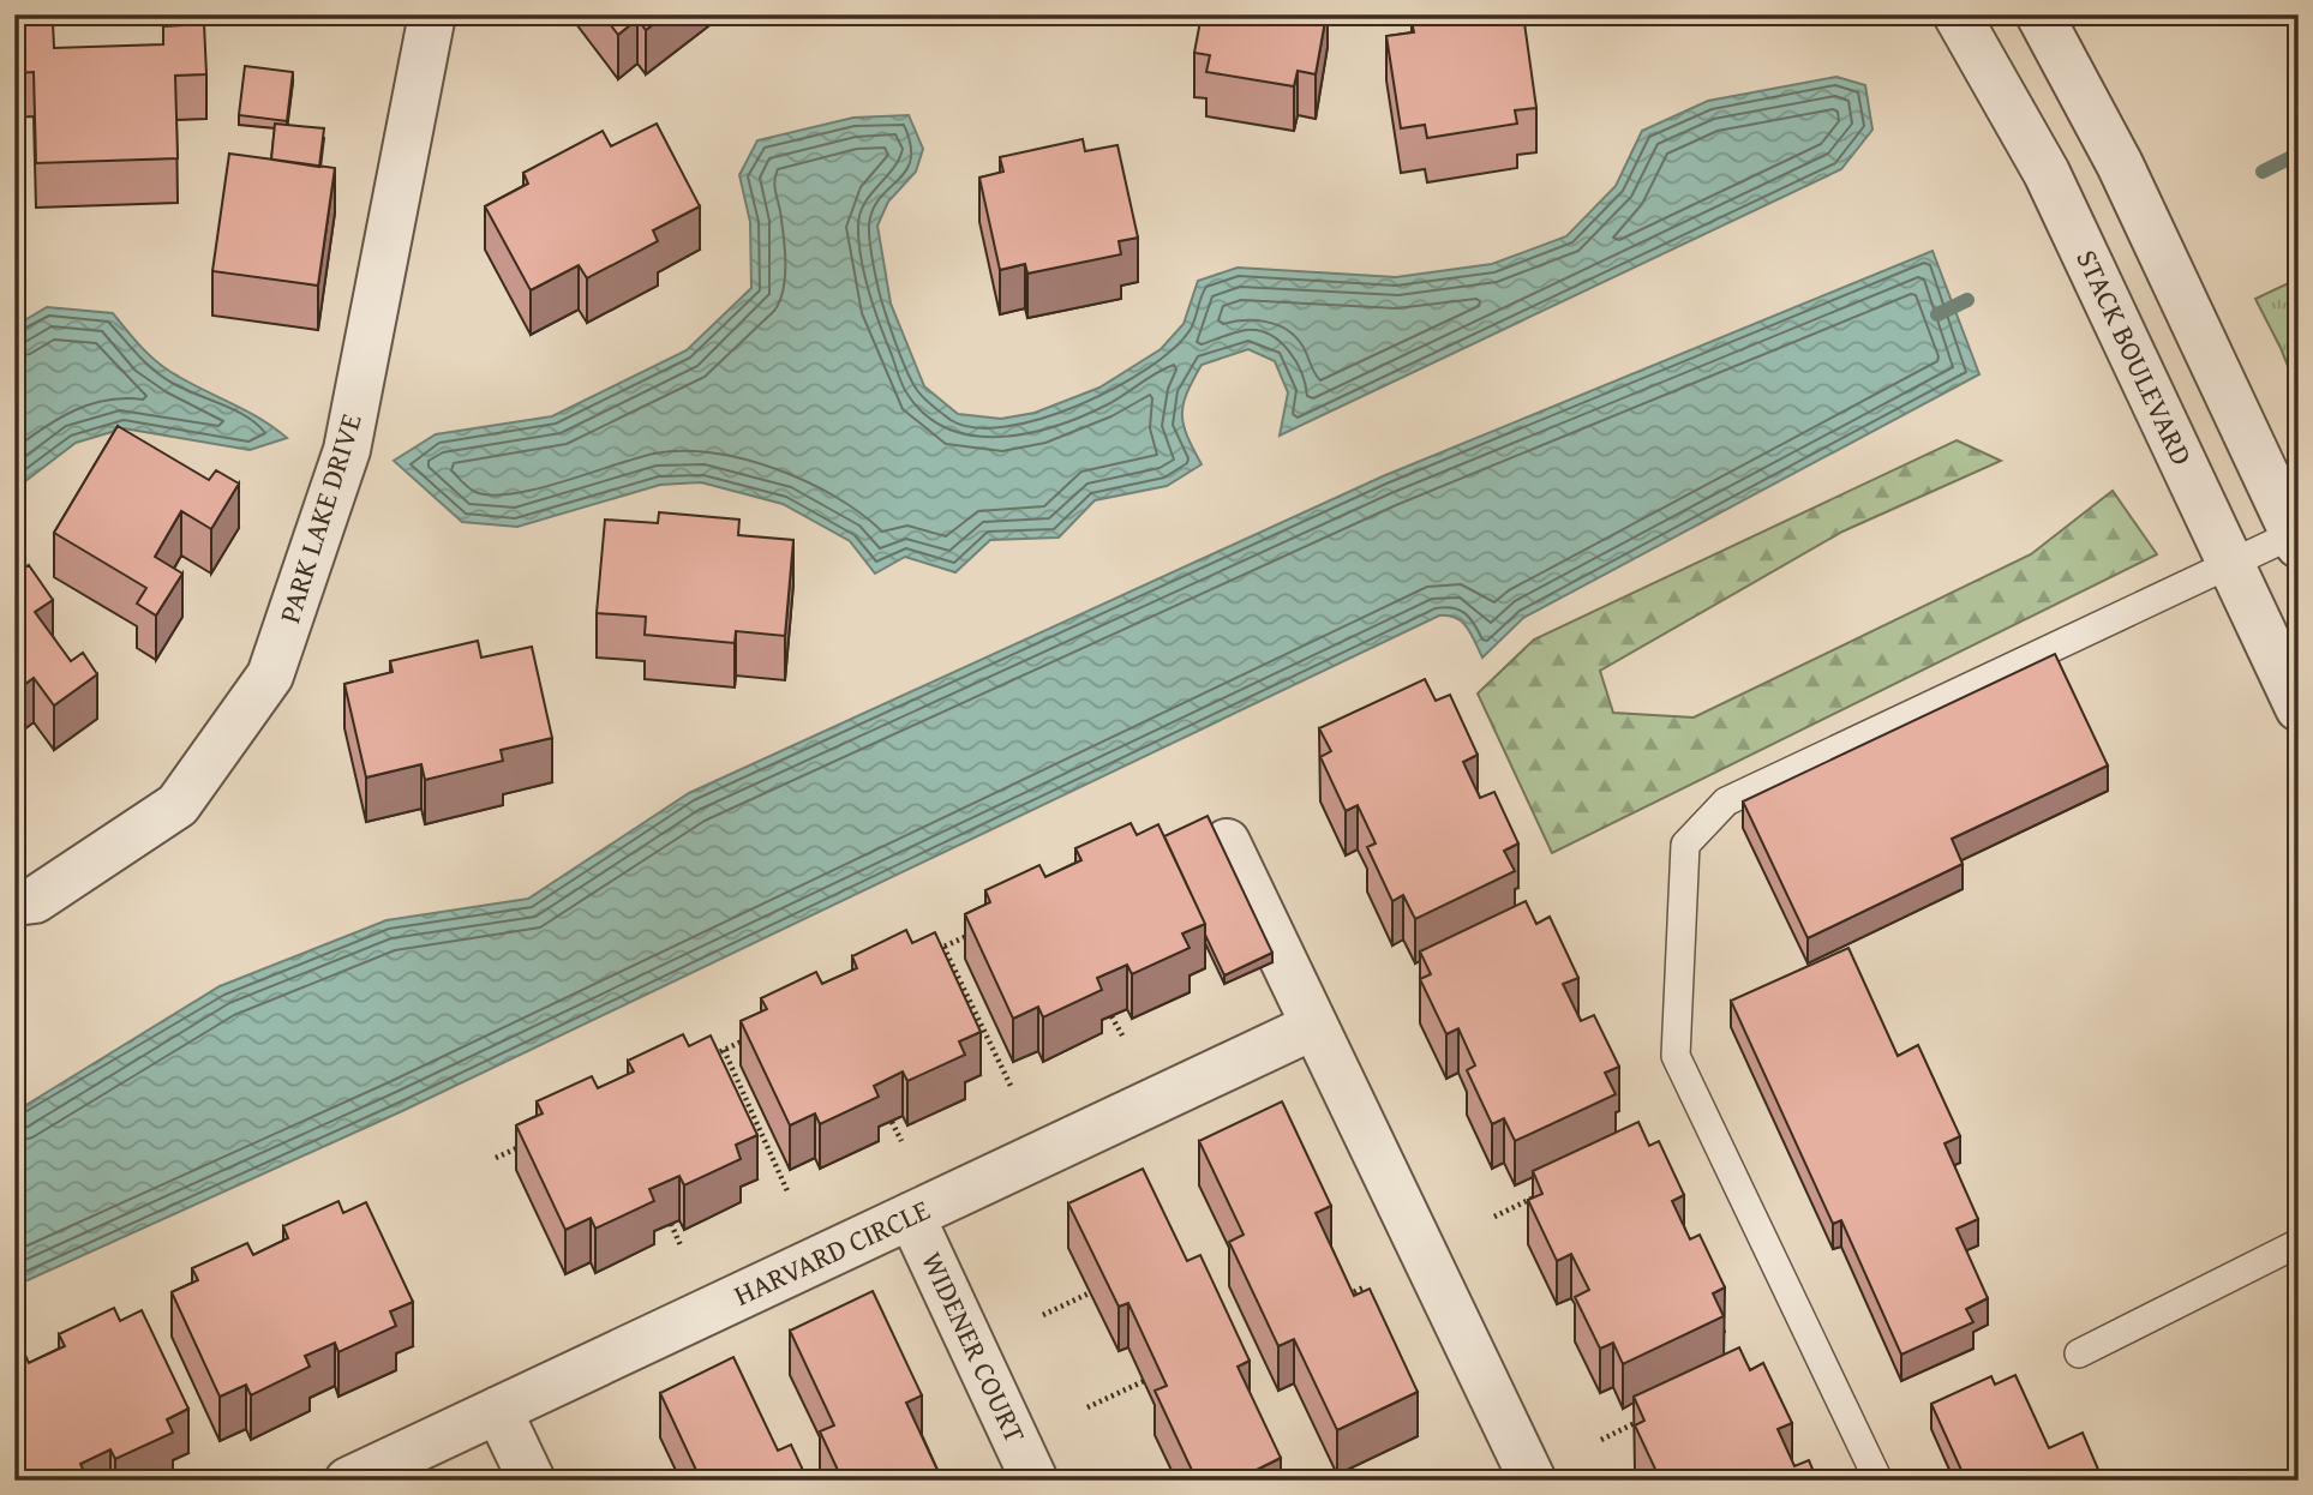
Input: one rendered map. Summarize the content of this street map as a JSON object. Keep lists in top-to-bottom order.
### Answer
{
  "streets": {
    "street": [
      "STACK BOULEVARD",
      "PARK LAKE DRIVE",
      "HARVARD CIRCLE",
      "WIDENER COURT"
    ]
  },
  "crossings": [
    ["HARVARD CIRCLE", "WIDENER COURT"]
  ]
}
